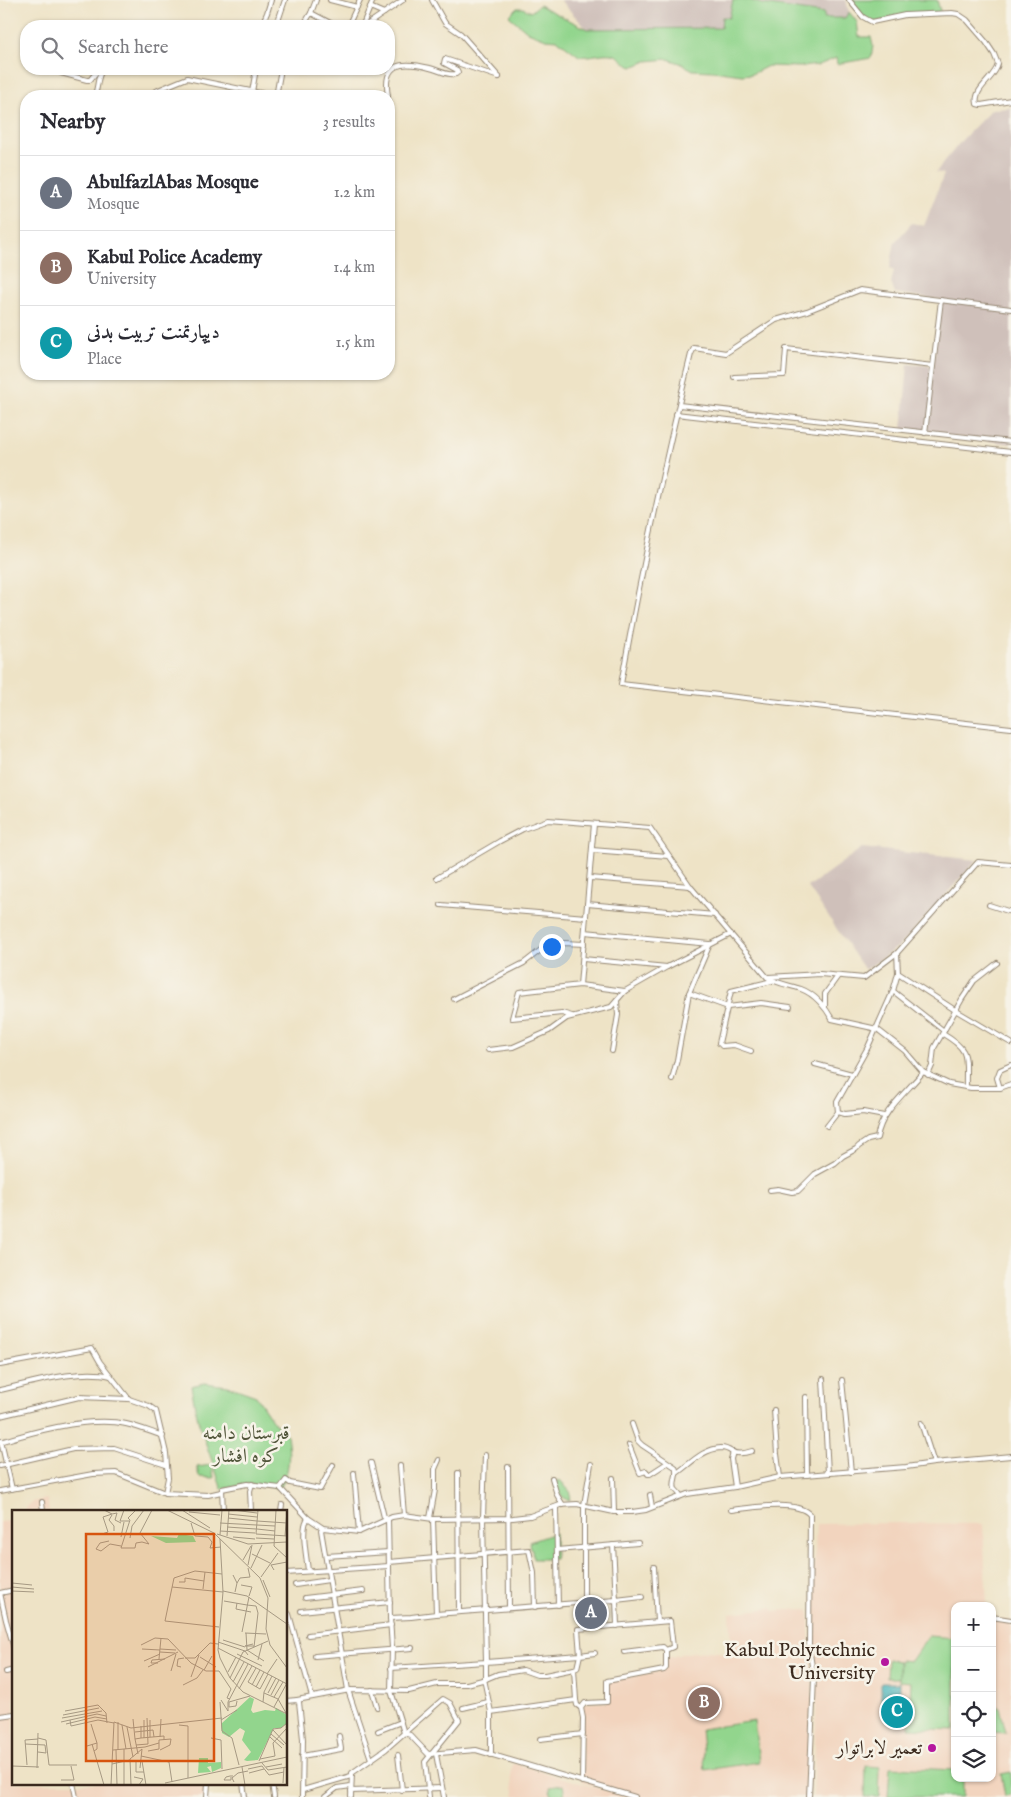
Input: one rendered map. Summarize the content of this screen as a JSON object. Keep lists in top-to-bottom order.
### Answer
{
  "parks": ["قبرستان دامنه کوه افشار"],
  "places": ["Kabul Polytechnic University", "تعمیر لابراتوار"],
  "page": {
    "search": "Search here",
    "heading": ["Nearby", "3 results"],
    "list": [
      {
        "mark": "A",
        "name": "AbulfazlAbas Mosque",
        "note": "Mosque",
        "value": "1.2 km"
      },
      {
        "mark": "B",
        "name": "Kabul Police Academy",
        "note": "University",
        "value": "1.4 km"
      },
      {
        "mark": "C",
        "name": "دیپارتمنت تربیت بدنی",
        "note": "Place",
        "value": "1.5 km"
      }
    ],
    "pins": ["A", "B", "C"],
    "map_buttons": ["+", "−"]
  }
}
